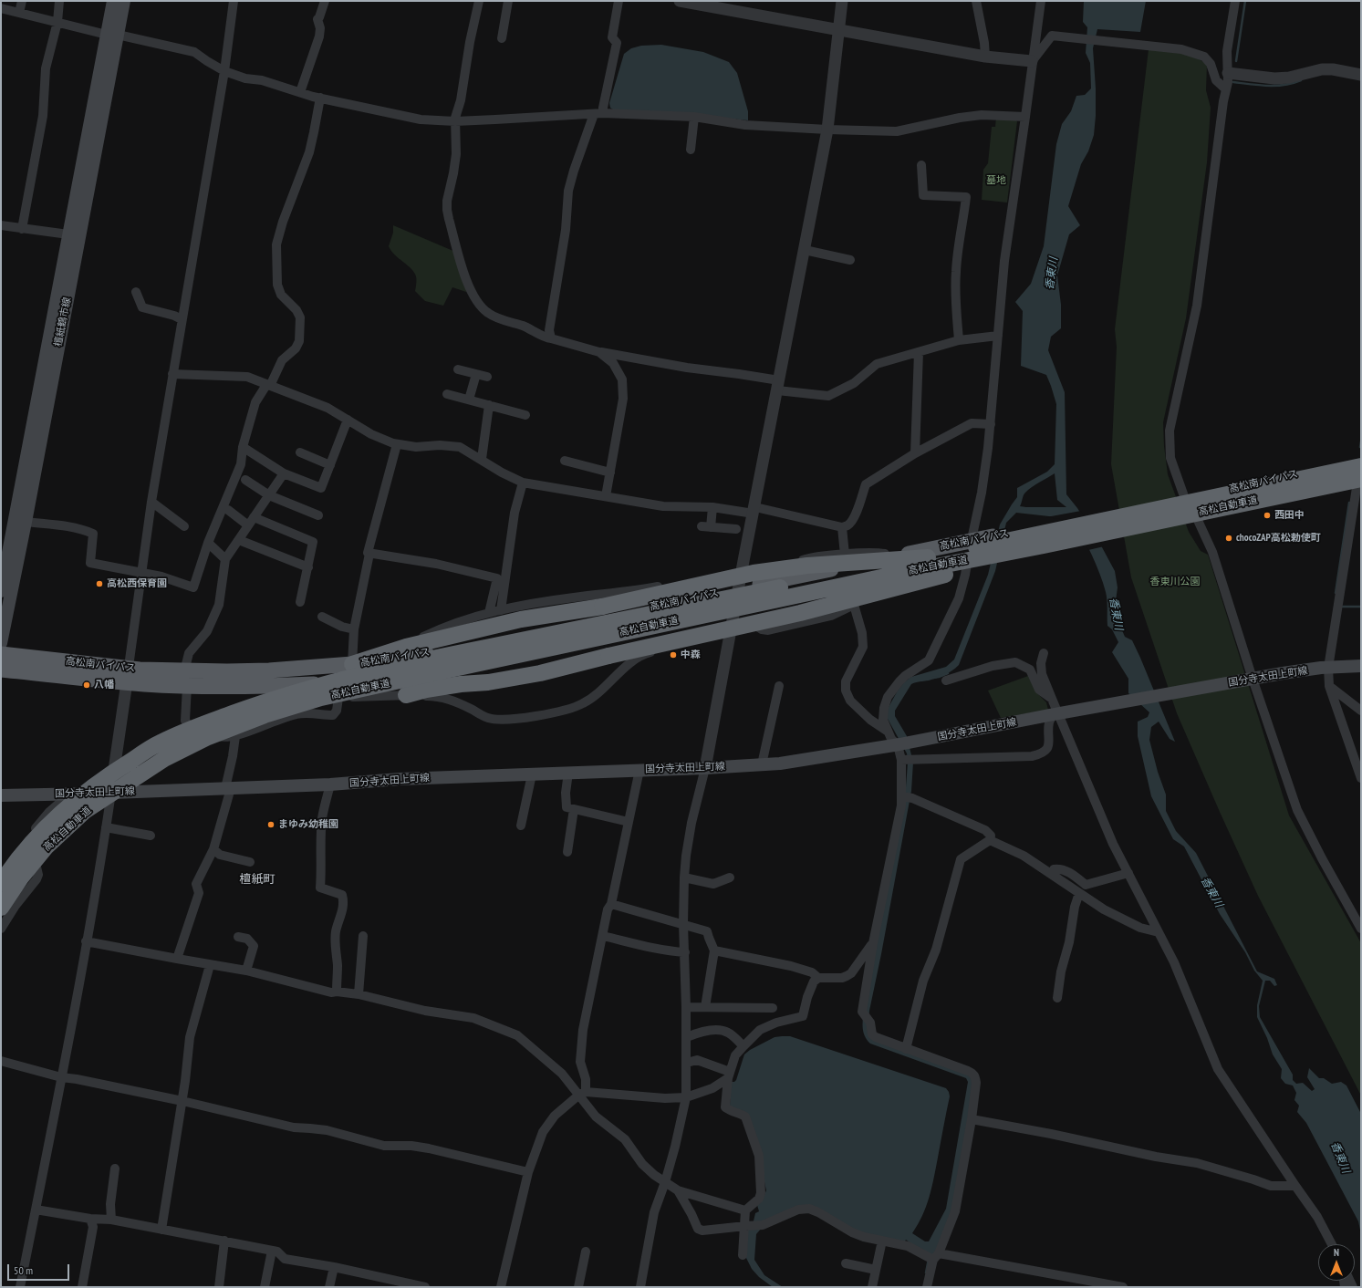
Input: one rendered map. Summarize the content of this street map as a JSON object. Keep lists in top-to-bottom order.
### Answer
{
  "streets": {
    "highway": ["高松南バイパス", "高松自動車道"],
    "main road": ["檀紙鶴市線", "国分寺太田上町線"]
  },
  "crossings": [
    ["高松南バイパス", "高松自動車道"]
  ],
  "districts": ["檀紙町"],
  "water": ["香東川"],
  "parks": ["墓地", "香東川公園"],
  "places": [
    "西田中",
    "chocoZAP高松勅使町",
    "高松西保育園",
    "中森",
    "八幡",
    "まゆみ幼稚園"
  ],
  "scale_bar": "50 m",
  "north": "top"
}
